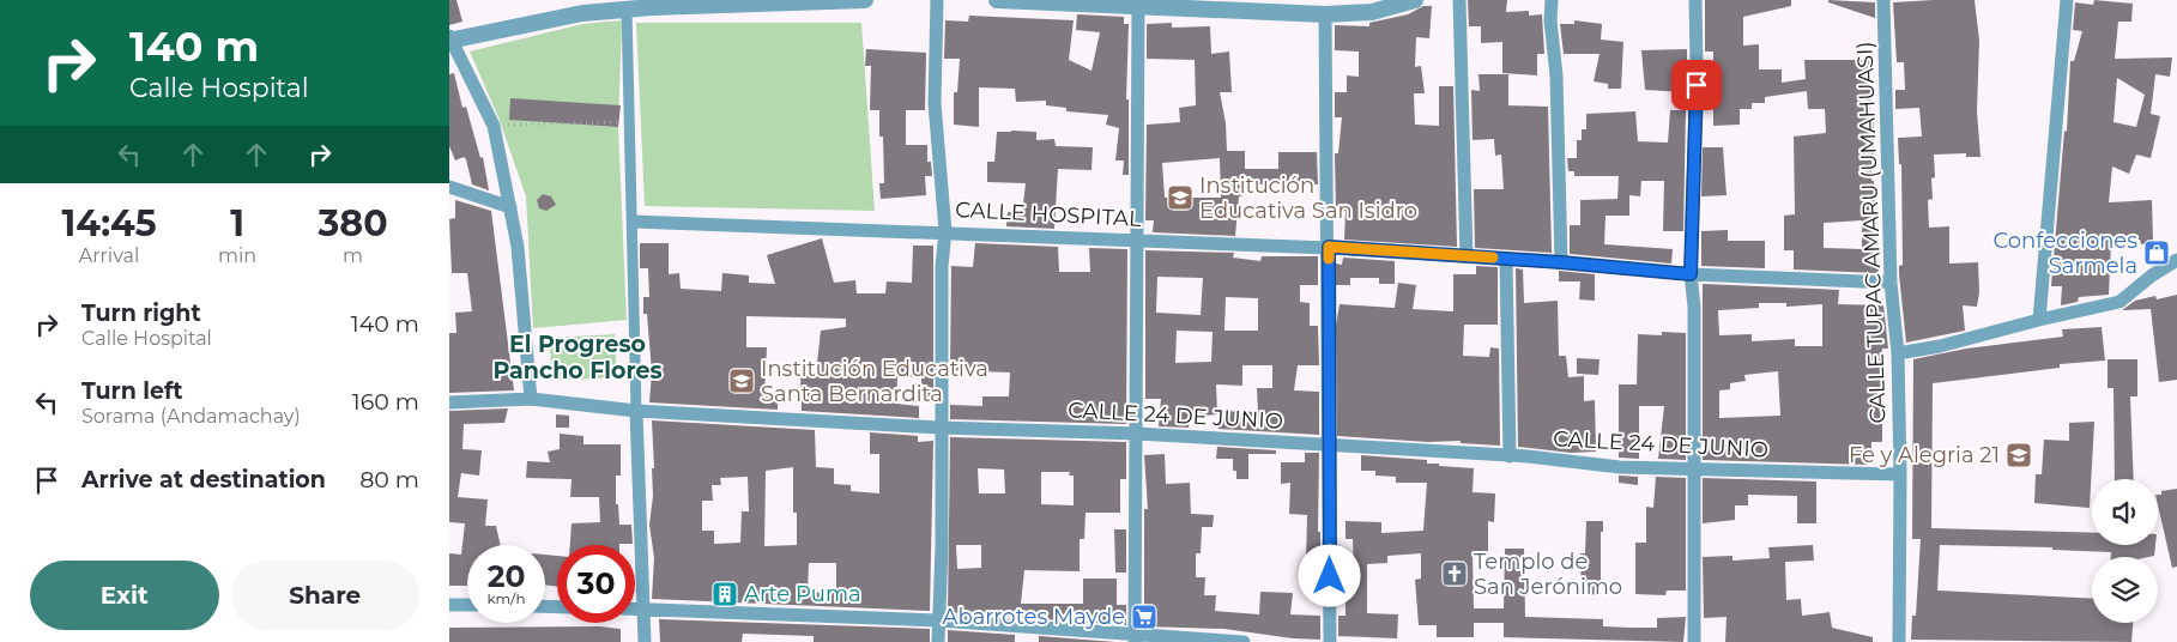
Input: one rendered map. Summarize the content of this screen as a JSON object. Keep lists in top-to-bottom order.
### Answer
{
  "streets": {
    "street": ["CALLE HOSPITAL", "CALLE TUPAC AMARU (UMAHUASI)", "CALLE 24 DE JUNIO"]
  },
  "crossings": [
    ["CALLE HOSPITAL", "CALLE TUPAC AMARU (UMAHUASI)"],
    ["CALLE TUPAC AMARU (UMAHUASI)", "CALLE 24 DE JUNIO"]
  ],
  "districts": ["El Progreso Pancho Flores"],
  "places": {
    "school or university": ["Institución Educativa San Isidro", "Institución Educativa Santa Bernardita", "Fe y Alegria 21"],
    "shop": ["Confecciones Sarmela"],
    "church": ["Templo de San Jerónimo"],
    "building": ["Arte Puma"],
    "supermarket": ["Abarrotes Mayde"]
  },
  "page": {
    "turn": ["140 m", "Calle Hospital"],
    "eta": [
      "14:45",
      "Arrival",
      "1",
      "min",
      "380",
      "m"
    ],
    "list": [
      {
        "name": "Turn right",
        "note": "Calle Hospital",
        "value": "140 m"
      },
      {
        "name": "Turn left",
        "note": "Sorama (Andamachay)",
        "value": "160 m"
      },
      {
        "name": "Arrive at destination",
        "value": "80 m"
      }
    ],
    "speed": "20 km/h",
    "limit": "30",
    "buttons": ["Exit", "Share"]
  }
}
